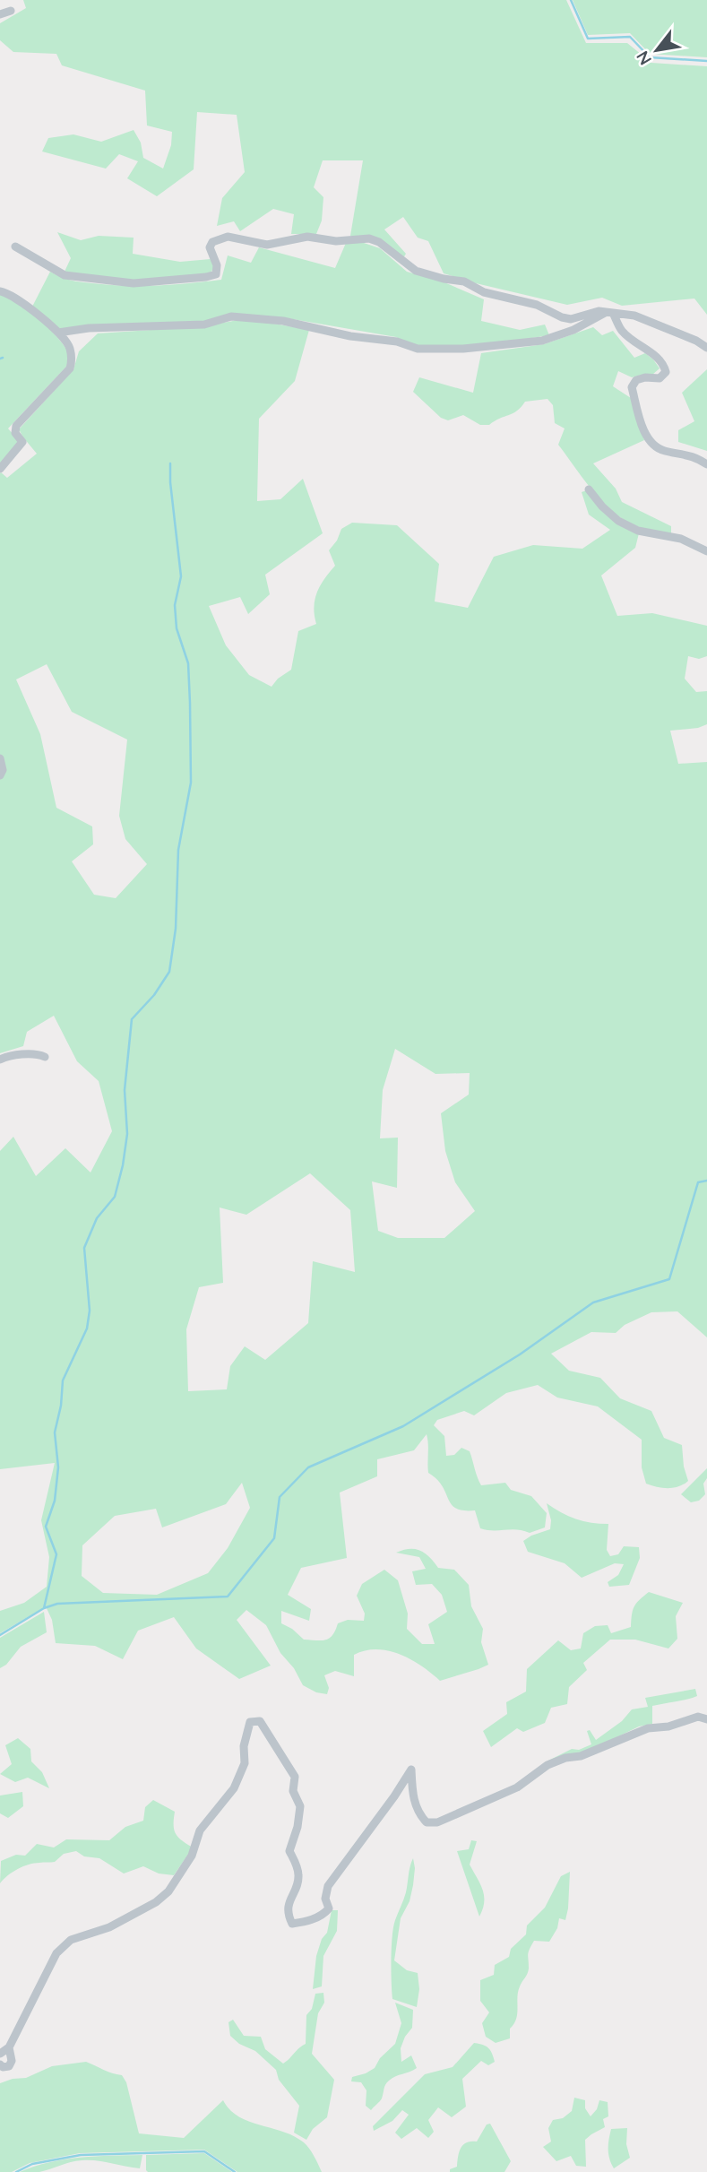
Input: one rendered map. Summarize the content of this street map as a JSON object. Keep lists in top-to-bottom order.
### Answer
{
  "north": "bottom left"
}
